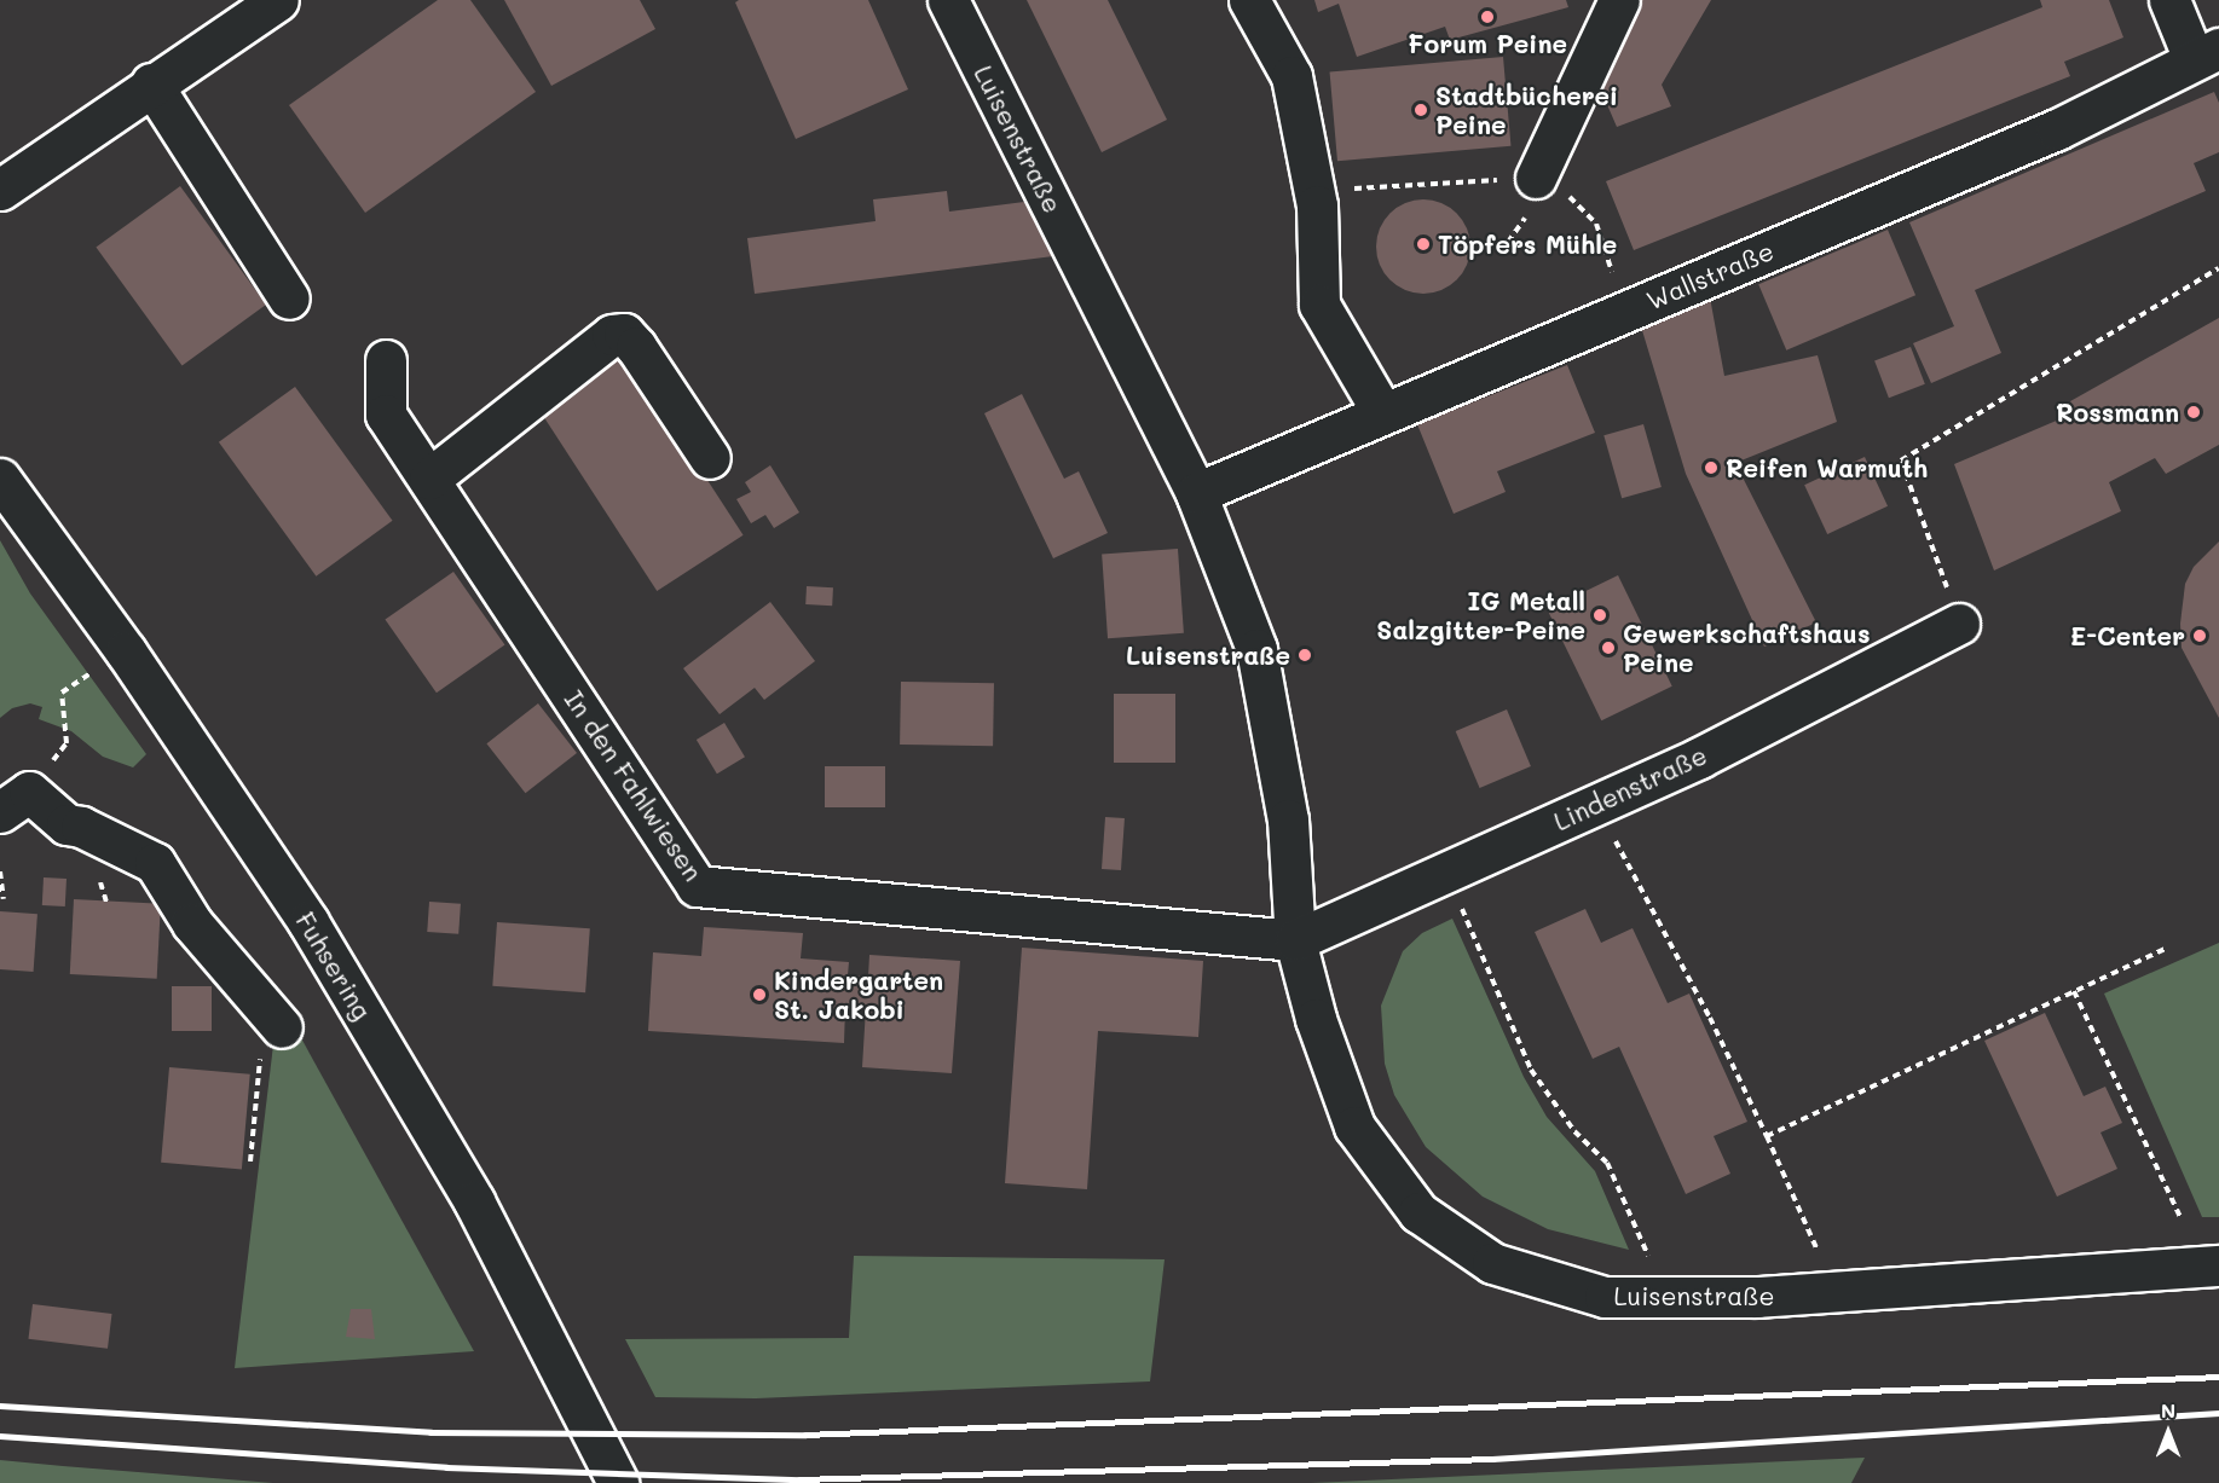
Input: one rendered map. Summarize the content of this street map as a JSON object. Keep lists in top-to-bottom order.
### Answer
{
  "streets": {
    "street": [
      "Luisenstraße",
      "Wallstraße",
      "In den Fahlwiesen",
      "Lindenstraße",
      "Fuhsering"
    ]
  },
  "crossings": [
    ["Luisenstraße", "Wallstraße"],
    ["Luisenstraße", "In den Fahlwiesen"],
    ["Luisenstraße", "Lindenstraße"],
    ["In den Fahlwiesen", "Lindenstraße"]
  ],
  "places": [
    "Forum Peine",
    "Stadtbücherei Peine",
    "Töpfers Mühle",
    "Rossmann",
    "Reifen Warmuth",
    "IG Metall Salzgitter-Peine",
    "E-Center",
    "Gewerkschaftshaus Peine",
    "Luisenstraße",
    "Kindergarten St. Jakobi"
  ],
  "north": "top"
}
